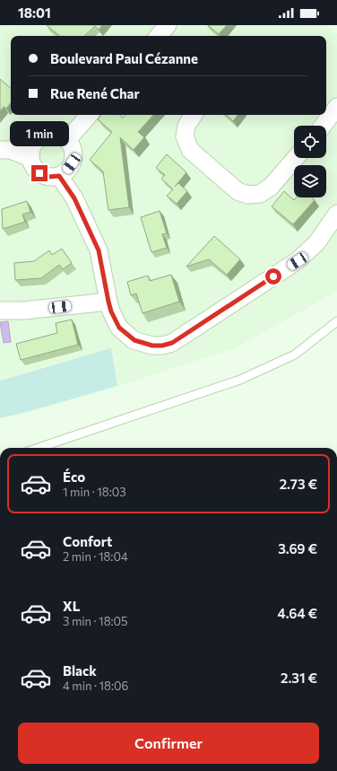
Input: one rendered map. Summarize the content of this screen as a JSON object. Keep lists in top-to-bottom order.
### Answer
{
  "page": {
    "status": "18:01",
    "banner": ["Boulevard Paul Cézanne", "Rue René Char"],
    "bubble": "1 min",
    "list": [
      {
        "name": "Éco",
        "note": "1 min · 18:03",
        "value": "2.73 €"
      },
      {
        "name": "Confort",
        "note": "2 min · 18:04",
        "value": "3.69 €"
      },
      {
        "name": "XL",
        "note": "3 min · 18:05",
        "value": "4.64 €"
      },
      {
        "name": "Black",
        "note": "4 min · 18:06",
        "value": "2.31 €"
      }
    ],
    "buttons": "Confirmer"
  }
}
